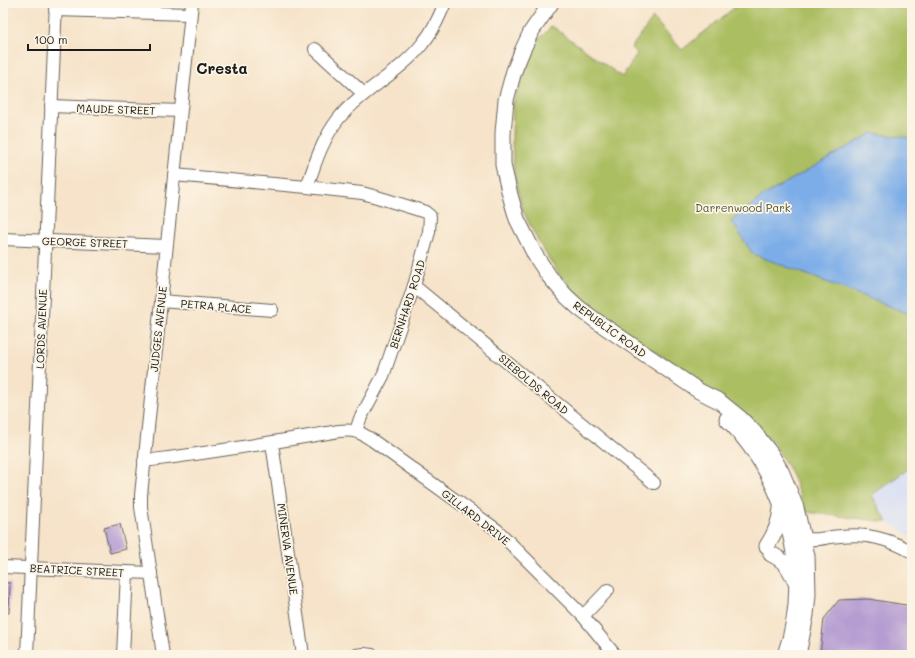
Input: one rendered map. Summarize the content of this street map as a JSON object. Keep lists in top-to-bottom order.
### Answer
{
  "streets": {
    "main road": ["REPUBLIC ROAD"],
    "street": [
      "MAUDE STREET",
      "GEORGE STREET",
      "BERNHARD ROAD",
      "PETRA PLACE",
      "LORDS AVENUE",
      "JUDGES AVENUE",
      "SIEBOLDS ROAD",
      "GILLARD DRIVE",
      "MINERVA AVENUE",
      "BEATRICE STREET"
    ]
  },
  "crossings": [
    ["MAUDE STREET", "LORDS AVENUE"],
    ["MAUDE STREET", "JUDGES AVENUE"],
    ["GEORGE STREET", "LORDS AVENUE"],
    ["GEORGE STREET", "JUDGES AVENUE"],
    ["BERNHARD ROAD", "JUDGES AVENUE"],
    ["BERNHARD ROAD", "SIEBOLDS ROAD"],
    ["BERNHARD ROAD", "GILLARD DRIVE"],
    ["PETRA PLACE", "JUDGES AVENUE"],
    ["LORDS AVENUE", "BEATRICE STREET"],
    ["JUDGES AVENUE", "BEATRICE STREET"]
  ],
  "districts": ["Cresta"],
  "parks": ["Darrenwood Park"],
  "scale_bar": "100 m"
}
